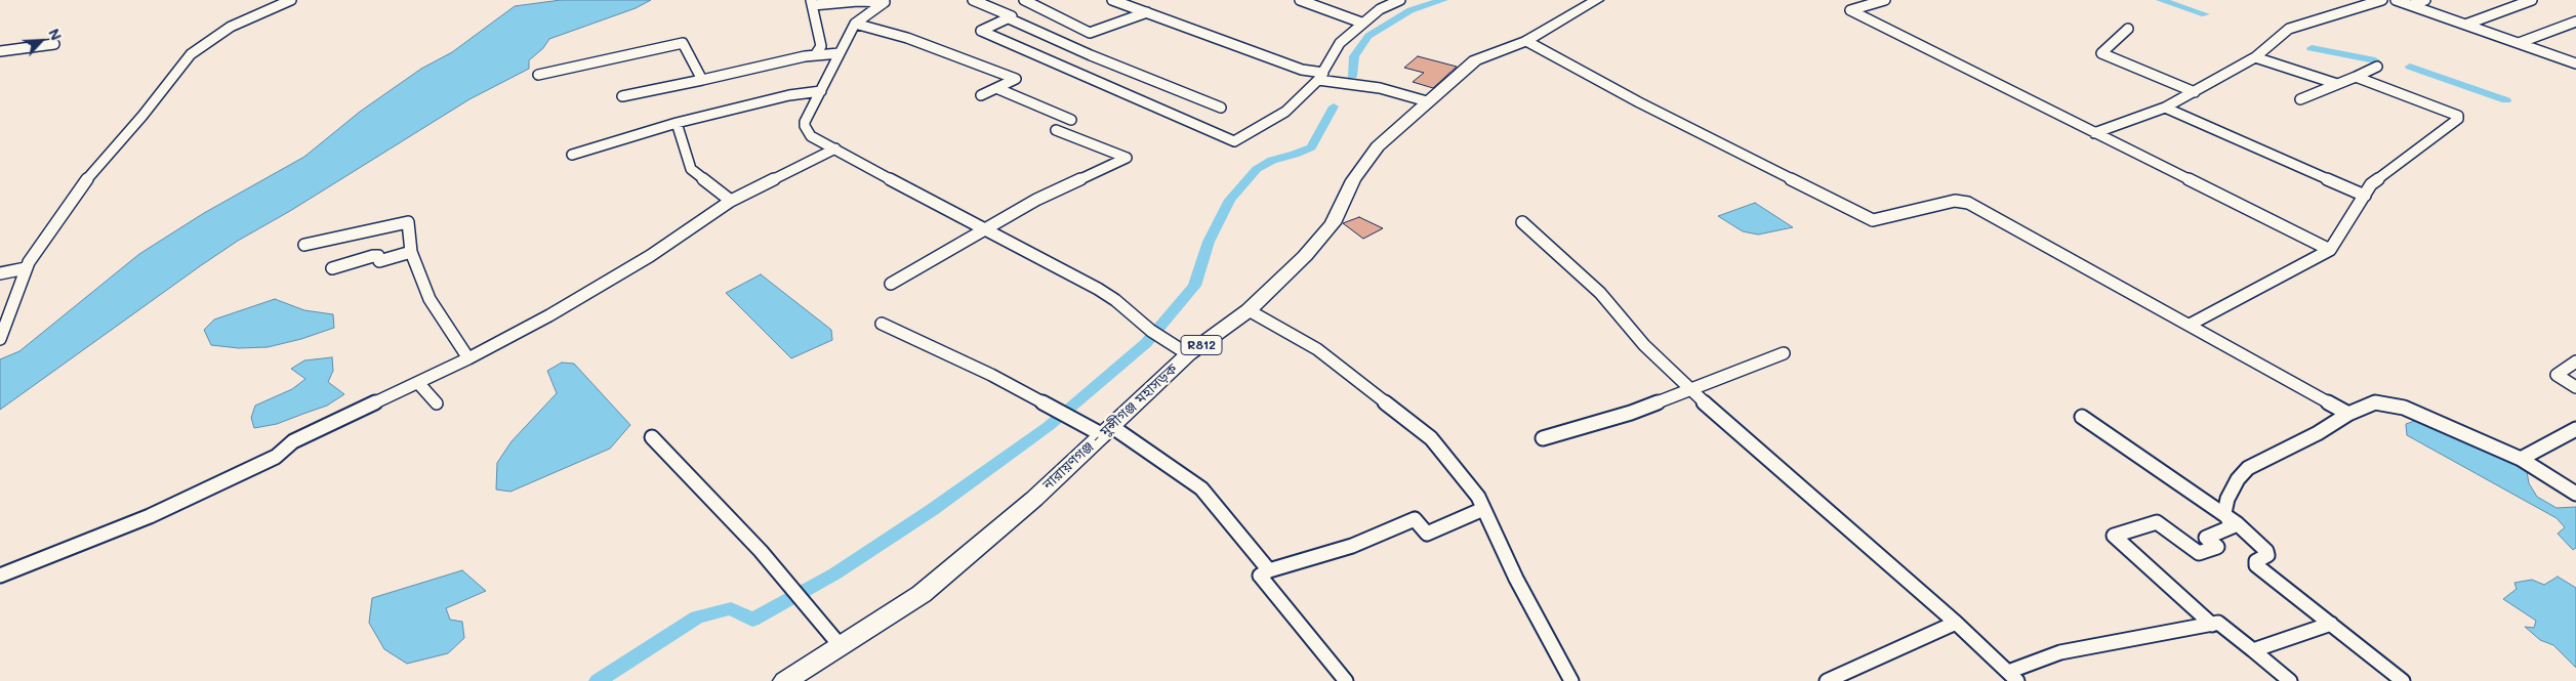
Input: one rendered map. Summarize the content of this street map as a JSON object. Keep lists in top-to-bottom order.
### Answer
{
  "streets": {
    "main road": ["R812", "নারায়ণগঞ্জ - মুন্সীগঞ্জ মহাসড়ক"]
  },
  "north": "top right"
}
